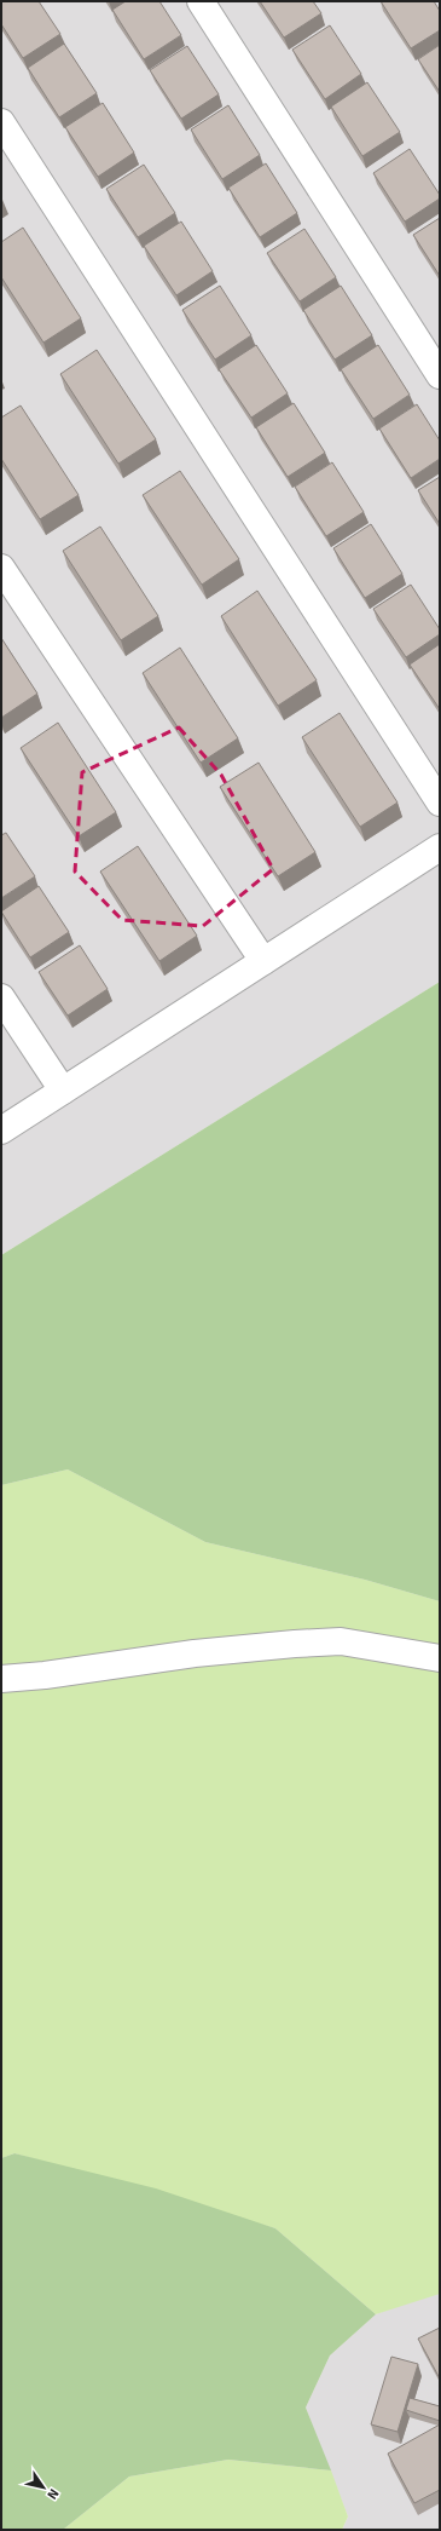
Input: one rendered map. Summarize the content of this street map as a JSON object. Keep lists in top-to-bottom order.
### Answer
{
  "north": "bottom right"
}
